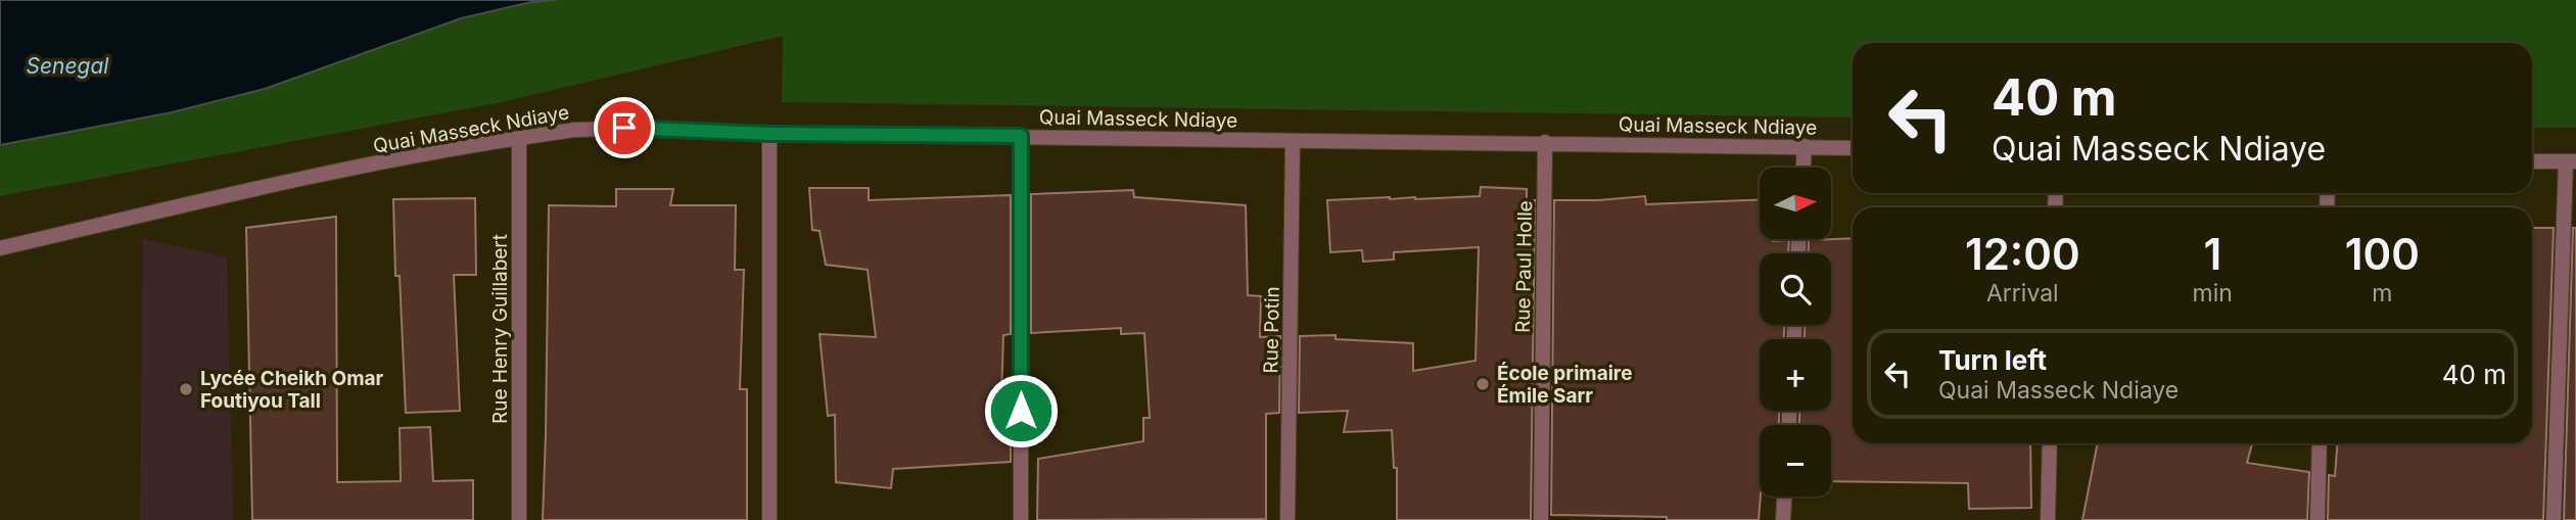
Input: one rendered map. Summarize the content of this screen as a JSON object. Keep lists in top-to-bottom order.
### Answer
{
  "streets": {
    "street": [
      "Quai Masseck Ndiaye",
      "Rue Paul Holle",
      "Rue Henry Guillabert",
      "Rue Potin"
    ]
  },
  "crossings": [
    ["Quai Masseck Ndiaye", "Rue Paul Holle"],
    ["Quai Masseck Ndiaye", "Rue Henry Guillabert"],
    ["Quai Masseck Ndiaye", "Rue Potin"]
  ],
  "water": ["Senegal"],
  "places": ["École primaire Émile Sarr", "Lycée Cheikh Omar Foutiyou Tall"],
  "north": "right",
  "page": {
    "turn": ["40 m", "Quai Masseck Ndiaye"],
    "map_buttons": ["+", "−"],
    "eta": [
      "12:00",
      "Arrival",
      "1",
      "min",
      "100",
      "m"
    ],
    "list": [
      {
        "name": "Turn left",
        "note": "Quai Masseck Ndiaye",
        "value": "40 m"
      }
    ]
  }
}
